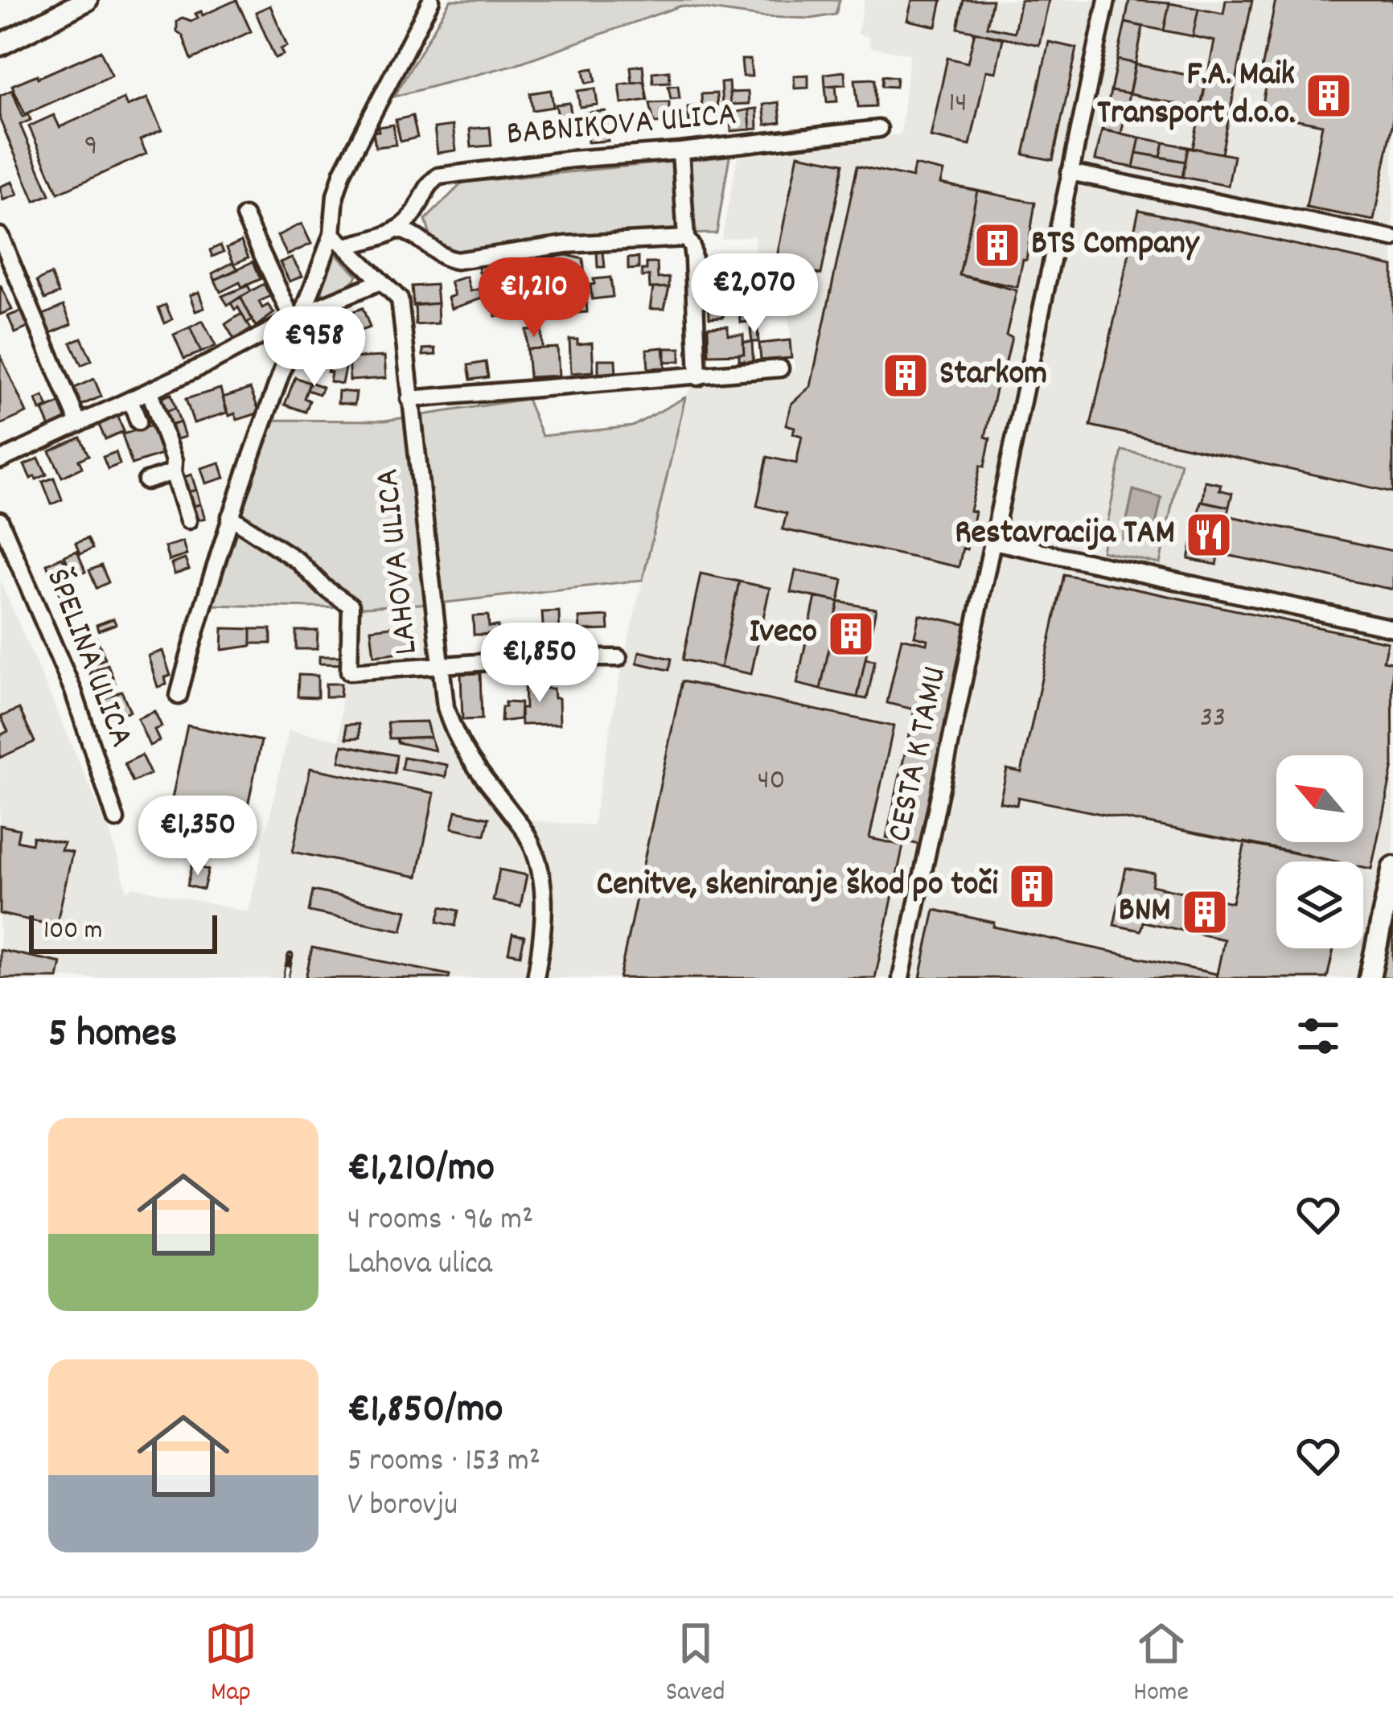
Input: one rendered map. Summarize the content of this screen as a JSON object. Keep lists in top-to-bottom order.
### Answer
{
  "streets": {
    "street": [
      "BABNIKOVA ULICA",
      "LAHOVA ULICA",
      "ŠPELINA ULICA",
      "CESTA K TAMU"
    ]
  },
  "places": {
    "building": [
      "F.A. Maik Transport d.o.o.",
      "BTS Company",
      "Starkom",
      "Iveco",
      "Cenitve, skeniranje škod po toči",
      "BNM"
    ],
    "restaurant": ["Restavracija TAM"]
  },
  "house_numbers": [
    "14",
    "9",
    "33",
    "40"
  ],
  "scale_bar": "100 m",
  "north": "top left",
  "page": {
    "price": [
      "€2,070",
      "€1,210",
      "€958",
      "€1,850",
      "€1,350"
    ],
    "scale": "100 m",
    "heading": "5 homes",
    "list": [
      {
        "name": "€1,210/mo",
        "note": "4 rooms · 96 m² · Lahova ulica"
      },
      {
        "name": "€1,850/mo",
        "note": "5 rooms · 153 m² · V borovju"
      }
    ],
    "tabs": ["Map", "Saved", "Home"]
  }
}
